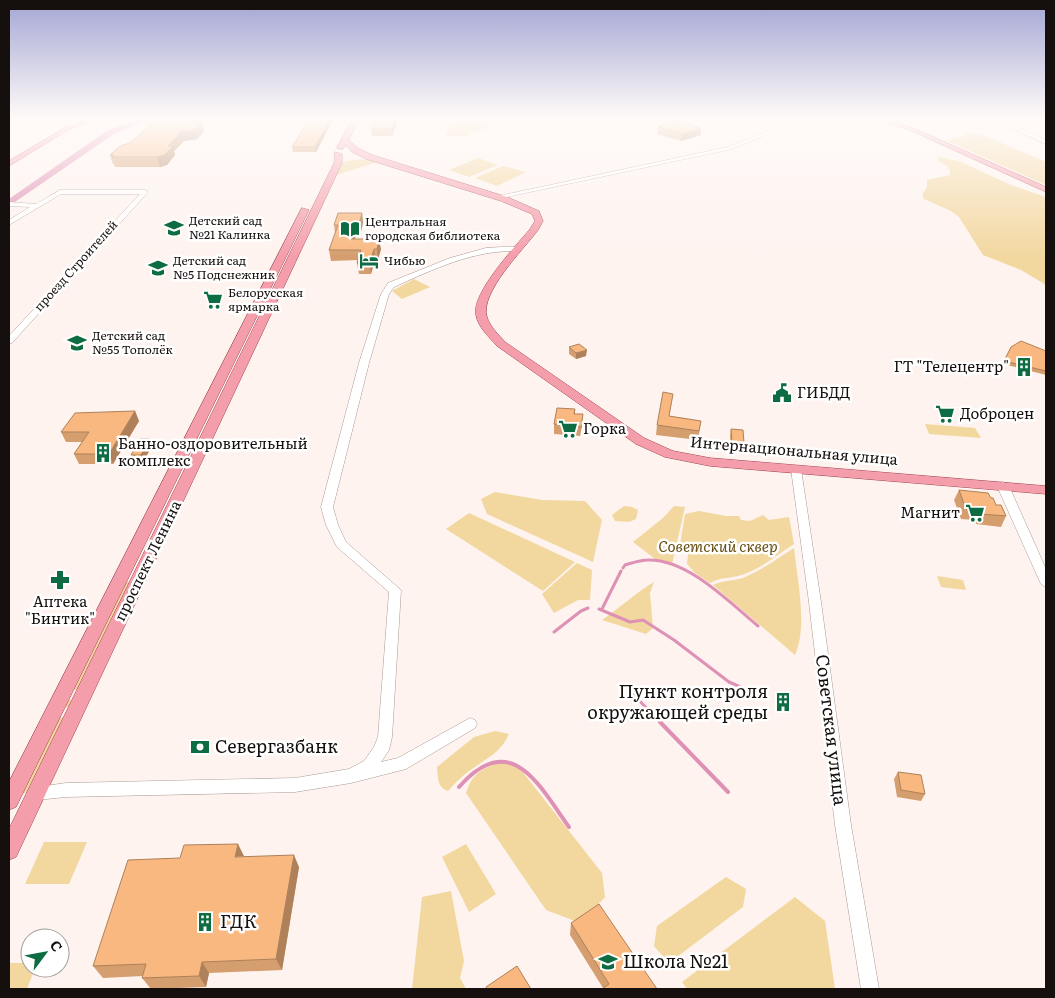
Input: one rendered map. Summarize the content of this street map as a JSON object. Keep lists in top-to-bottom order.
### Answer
{
  "streets": {
    "main road": ["Интернациональная улица", "проспект Ленина"],
    "street": ["проезд Строителей", "Советская улица"]
  },
  "crossings": [
    ["Интернациональная улица", "Советская улица"]
  ],
  "parks": ["Советский сквер"],
  "places": {
    "school or university": [
      "Детский сад №21 Калинка",
      "Детский сад №5 Подснежник",
      "Детский сад №55 Тополёк",
      "Школа №21"
    ],
    "library": ["Центральная городская библиотека"],
    "hotel": ["Чибью"],
    "supermarket": [
      "Белорусская ярмарка",
      "Доброцен",
      "Горка",
      "Магнит"
    ],
    "building": [
      "ГТ \"Телецентр\"",
      "Банно-оздоровительный комплекс",
      "Пункт контроля окружающей среды",
      "ГДК"
    ],
    "public building": ["ГИБДД"],
    "pharmacy": ["Аптека \"Бинтик\""],
    "bank": ["Севергазбанк"]
  },
  "north": "top right"
}
